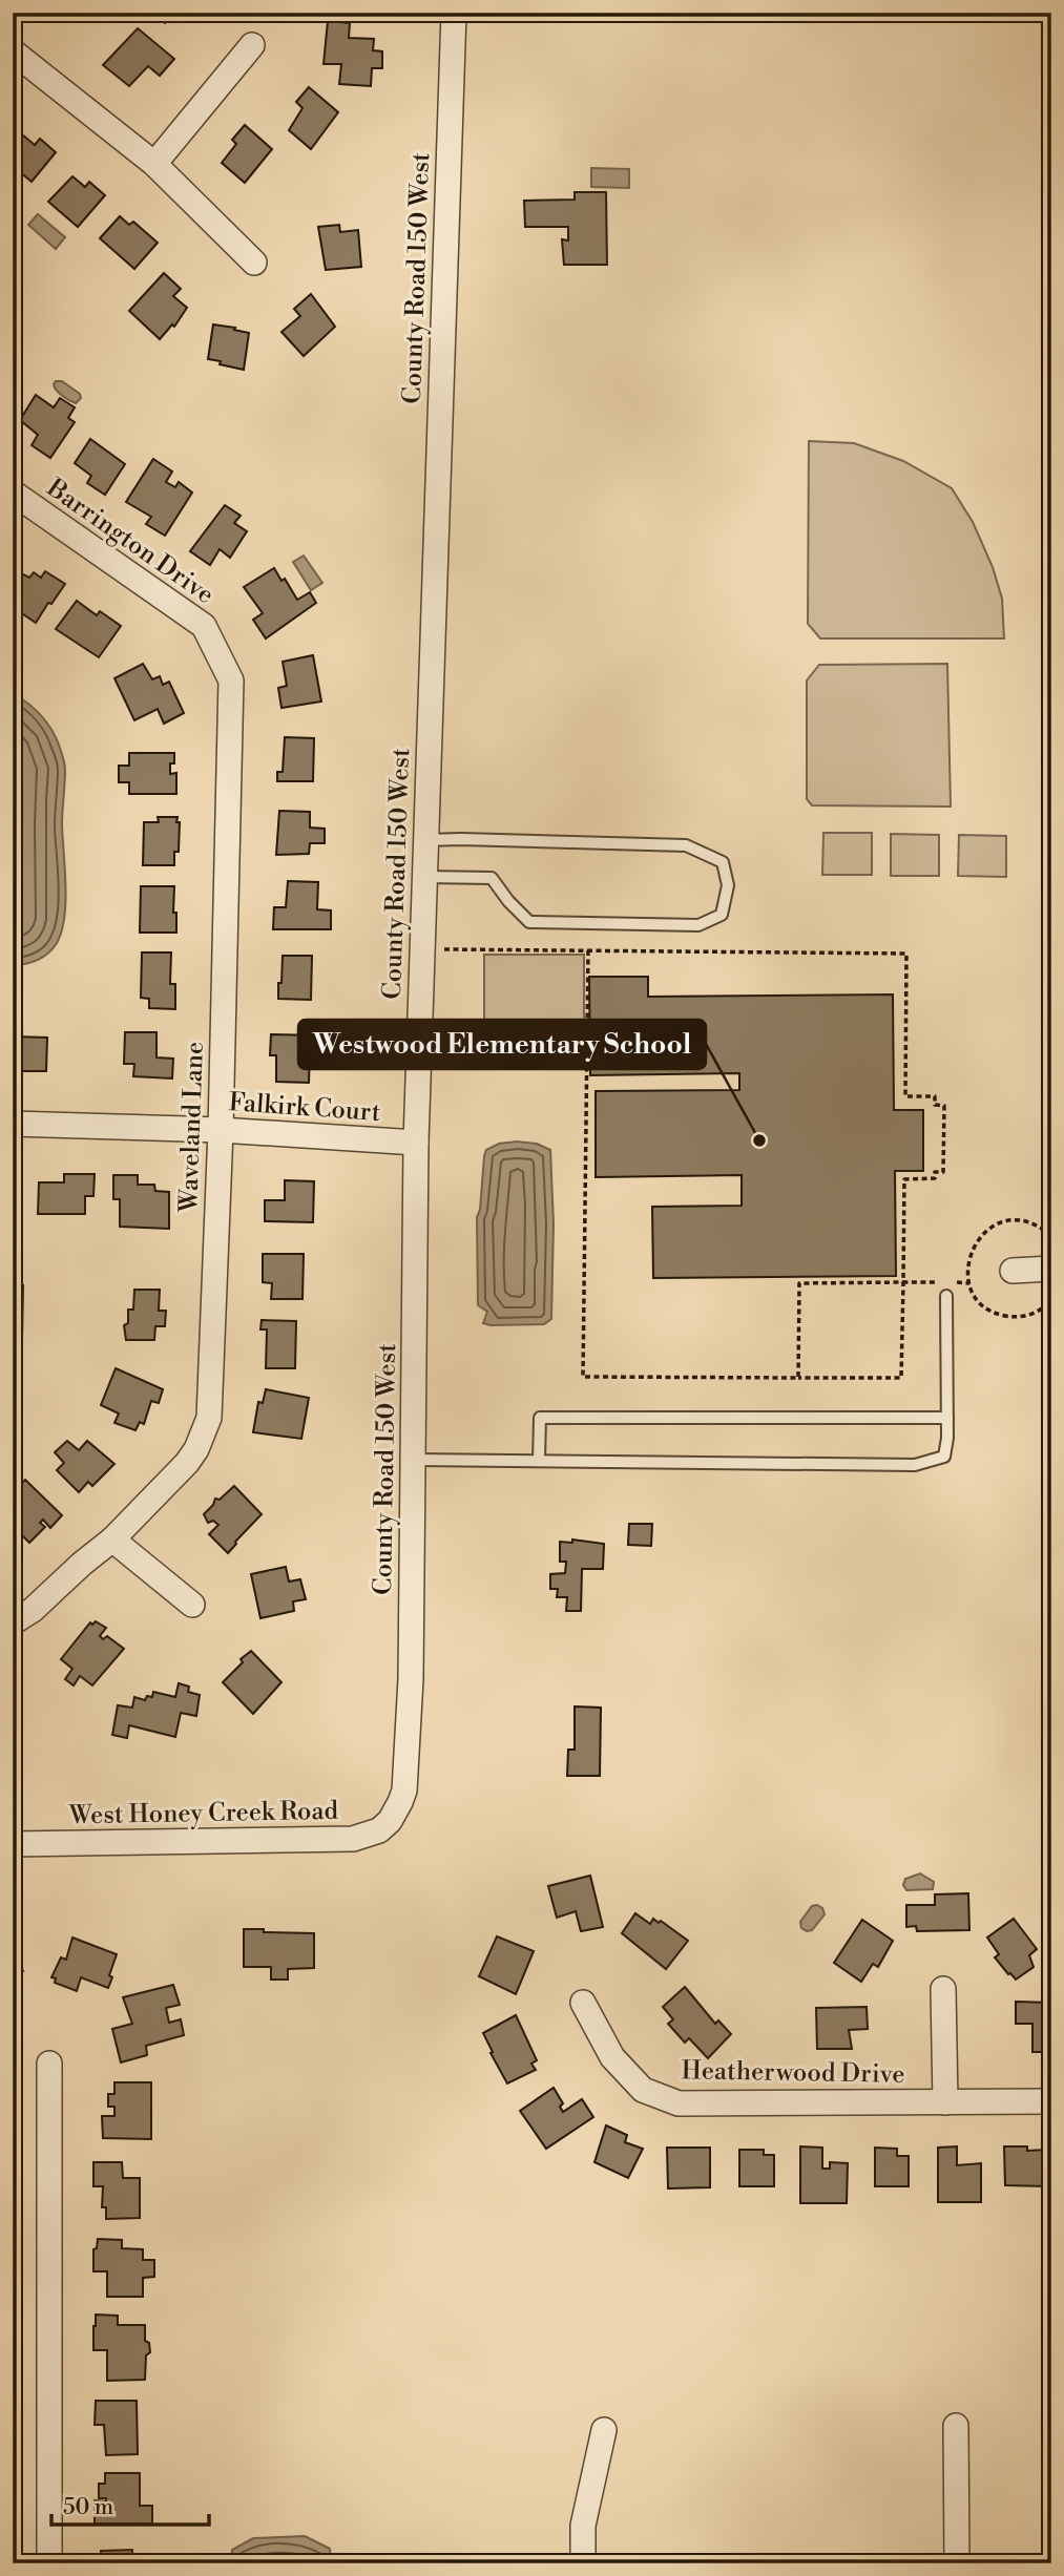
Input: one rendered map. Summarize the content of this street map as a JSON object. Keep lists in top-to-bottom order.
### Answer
{
  "streets": {
    "street": [
      "County Road 150 West",
      "Barrington Drive",
      "Falkirk Court",
      "Waveland Lane",
      "West Honey Creek Road",
      "Heatherwood Drive"
    ]
  },
  "crossings": [
    ["County Road 150 West", "Falkirk Court"],
    ["County Road 150 West", "West Honey Creek Road"],
    ["Barrington Drive", "Waveland Lane"],
    ["Falkirk Court", "Waveland Lane"]
  ],
  "places": ["Westwood Elementary School"],
  "scale_bar": "50 m"
}
